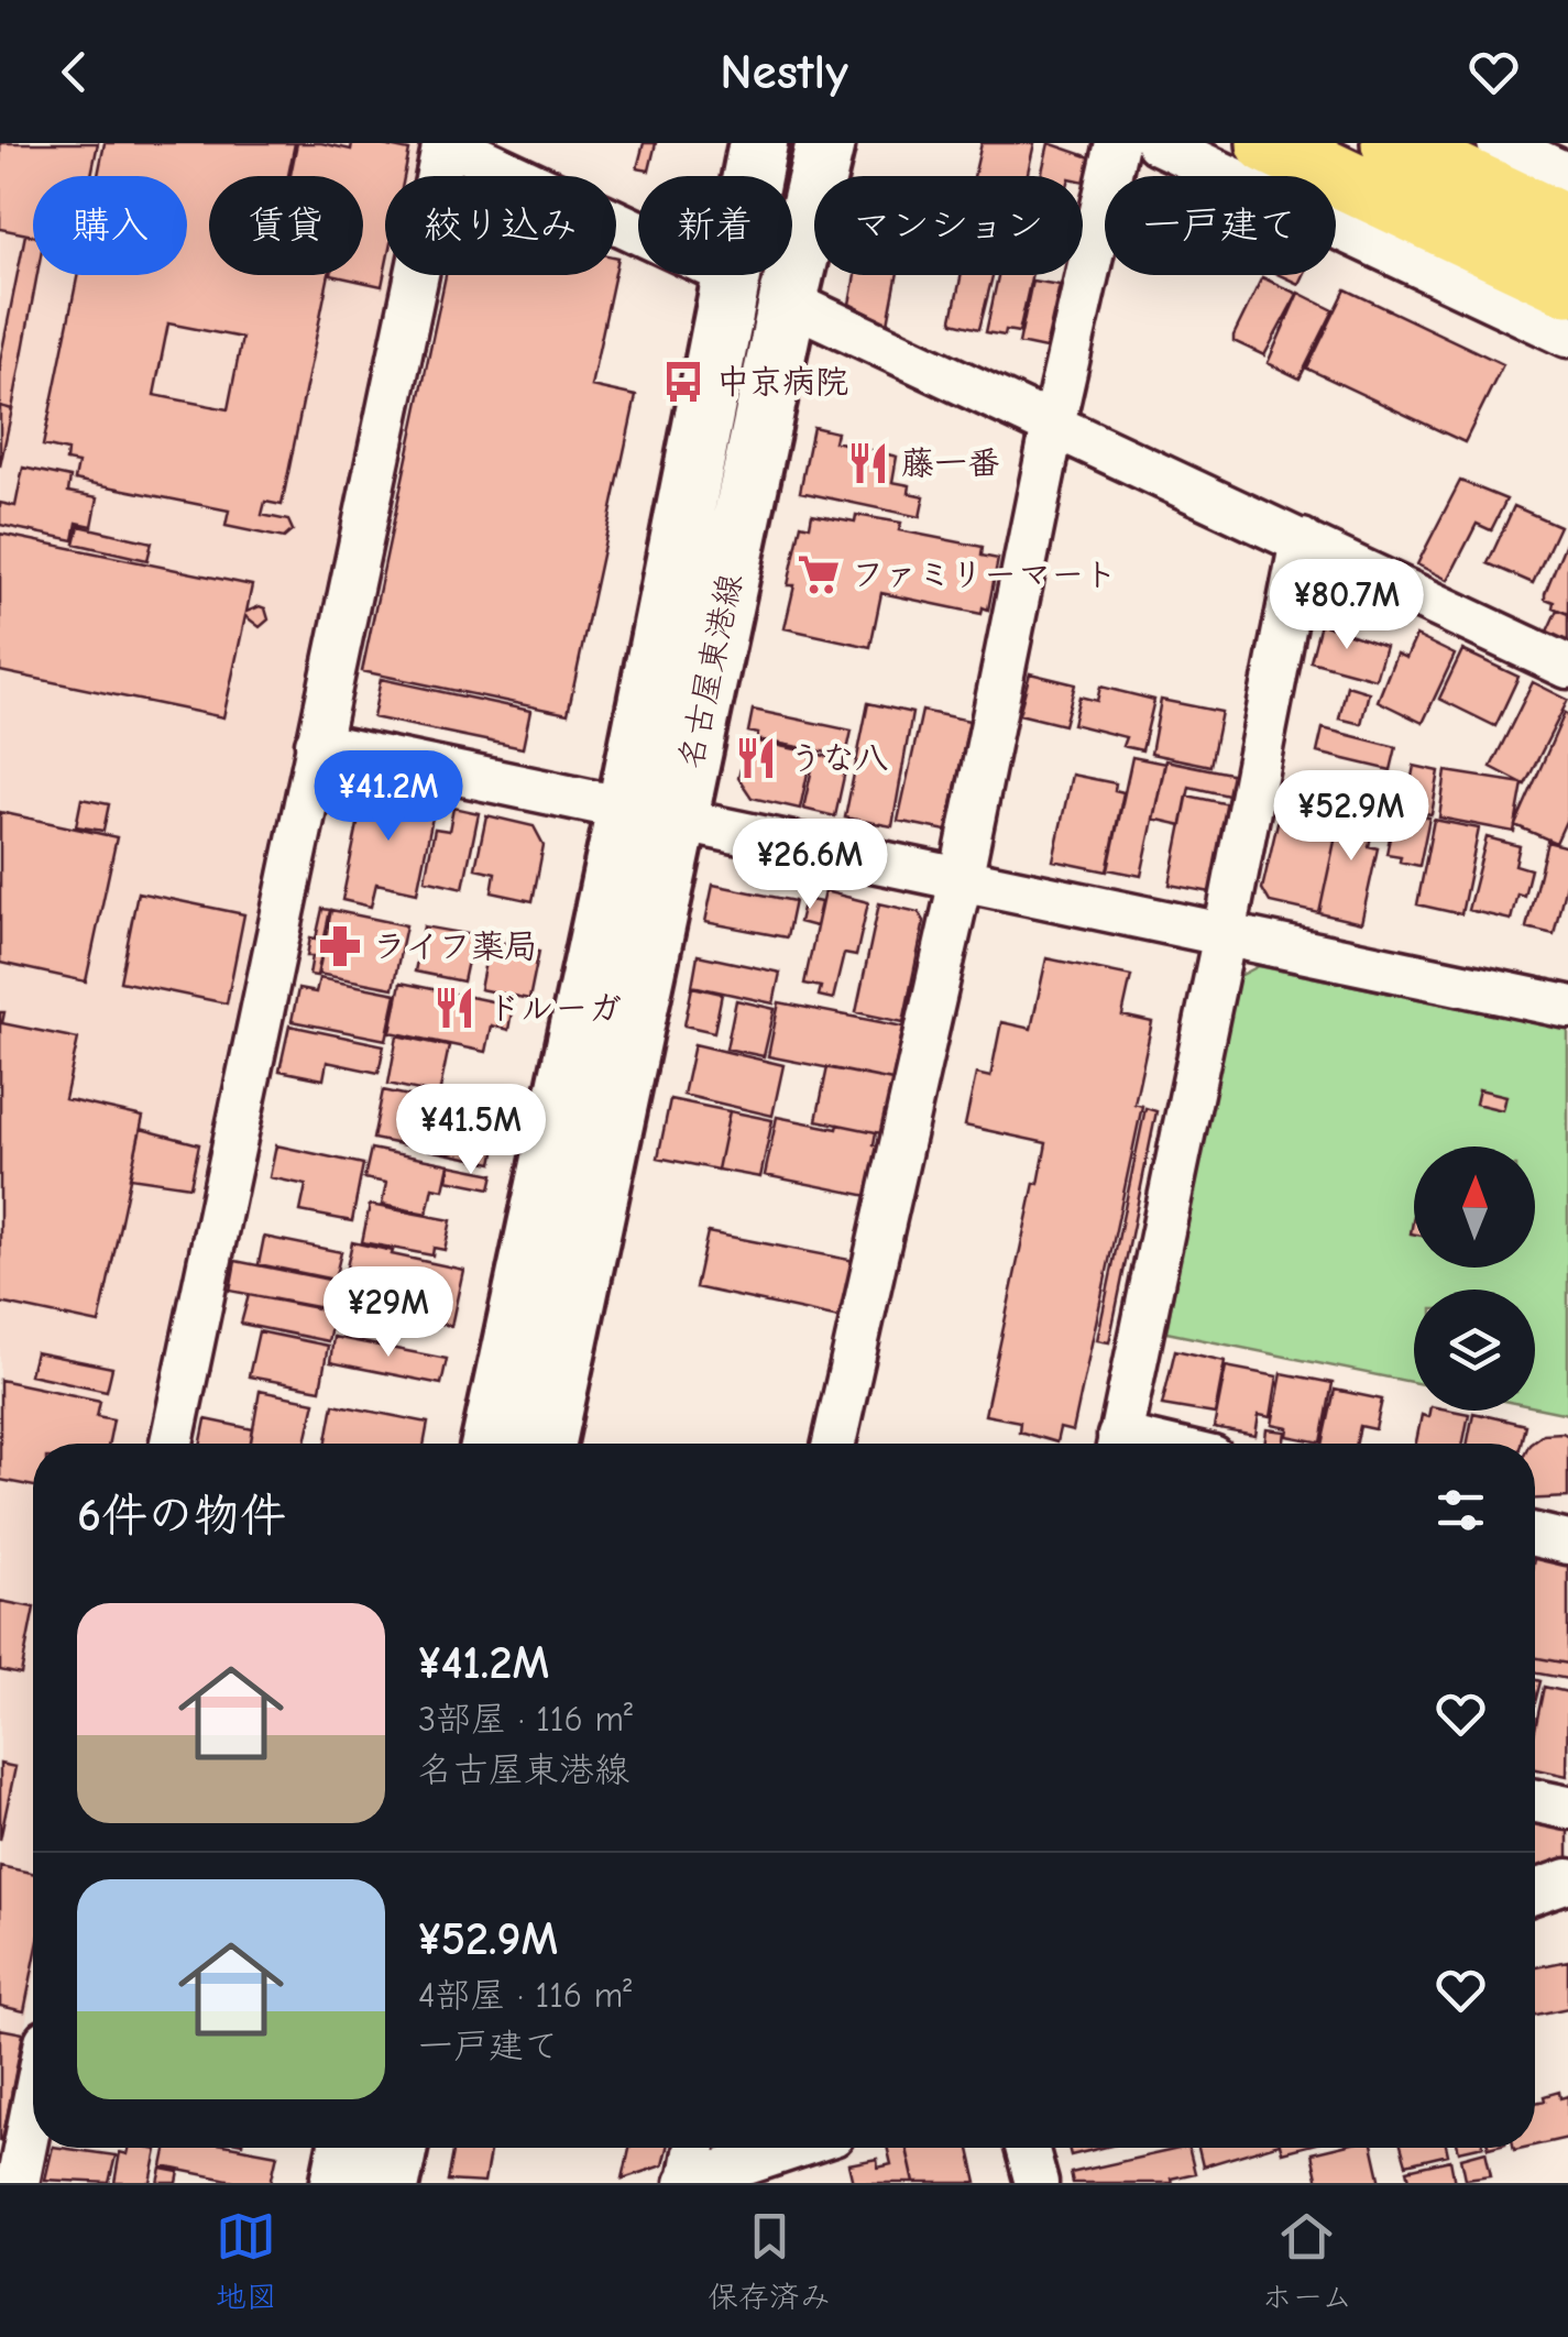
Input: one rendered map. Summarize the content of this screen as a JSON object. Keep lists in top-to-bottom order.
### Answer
{
  "streets": {
    "main road": ["名古屋東港線"]
  },
  "places": {
    "bus stop": ["中京病院"],
    "restaurant": ["藤一番", "うな八", "ドルーガ"],
    "supermarket": ["ファミリーマート"],
    "pharmacy": ["ライフ薬局"]
  },
  "north": "top",
  "page": {
    "header": "Nestly",
    "chip": [
      "購入",
      "賃貸",
      "絞り込み",
      "新着",
      "マンション",
      "一戸建て"
    ],
    "price": [
      "¥80.7M",
      "¥41.2M",
      "¥52.9M",
      "¥26.6M",
      "¥41.5M",
      "¥29M"
    ],
    "heading": "6件の物件",
    "list": [
      {
        "name": "¥41.2M",
        "note": "3部屋 · 116 m² · 名古屋東港線"
      },
      {
        "name": "¥52.9M",
        "note": "4部屋 · 116 m² · 一戸建て"
      }
    ],
    "tabs": ["地図", "保存済み", "ホーム"]
  }
}
